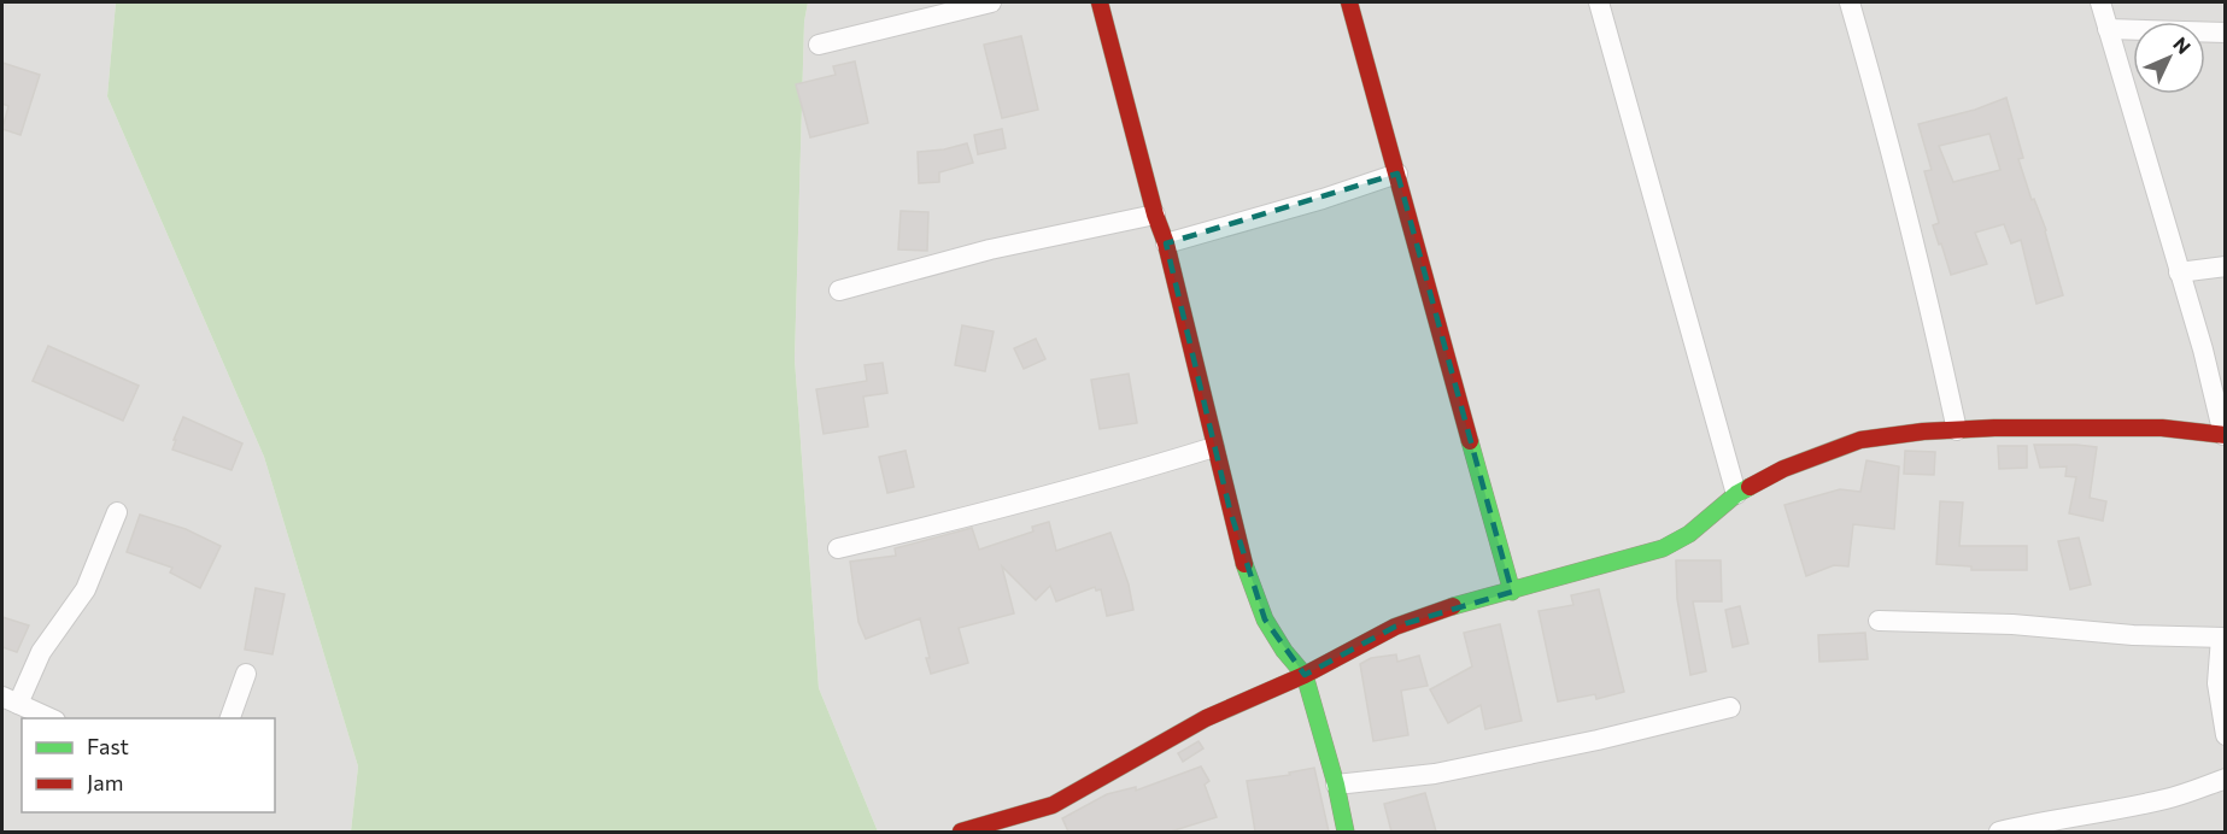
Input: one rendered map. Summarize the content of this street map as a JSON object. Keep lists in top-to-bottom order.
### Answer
{
  "legend": ["Fast", "Jam"],
  "north": "top right"
}
